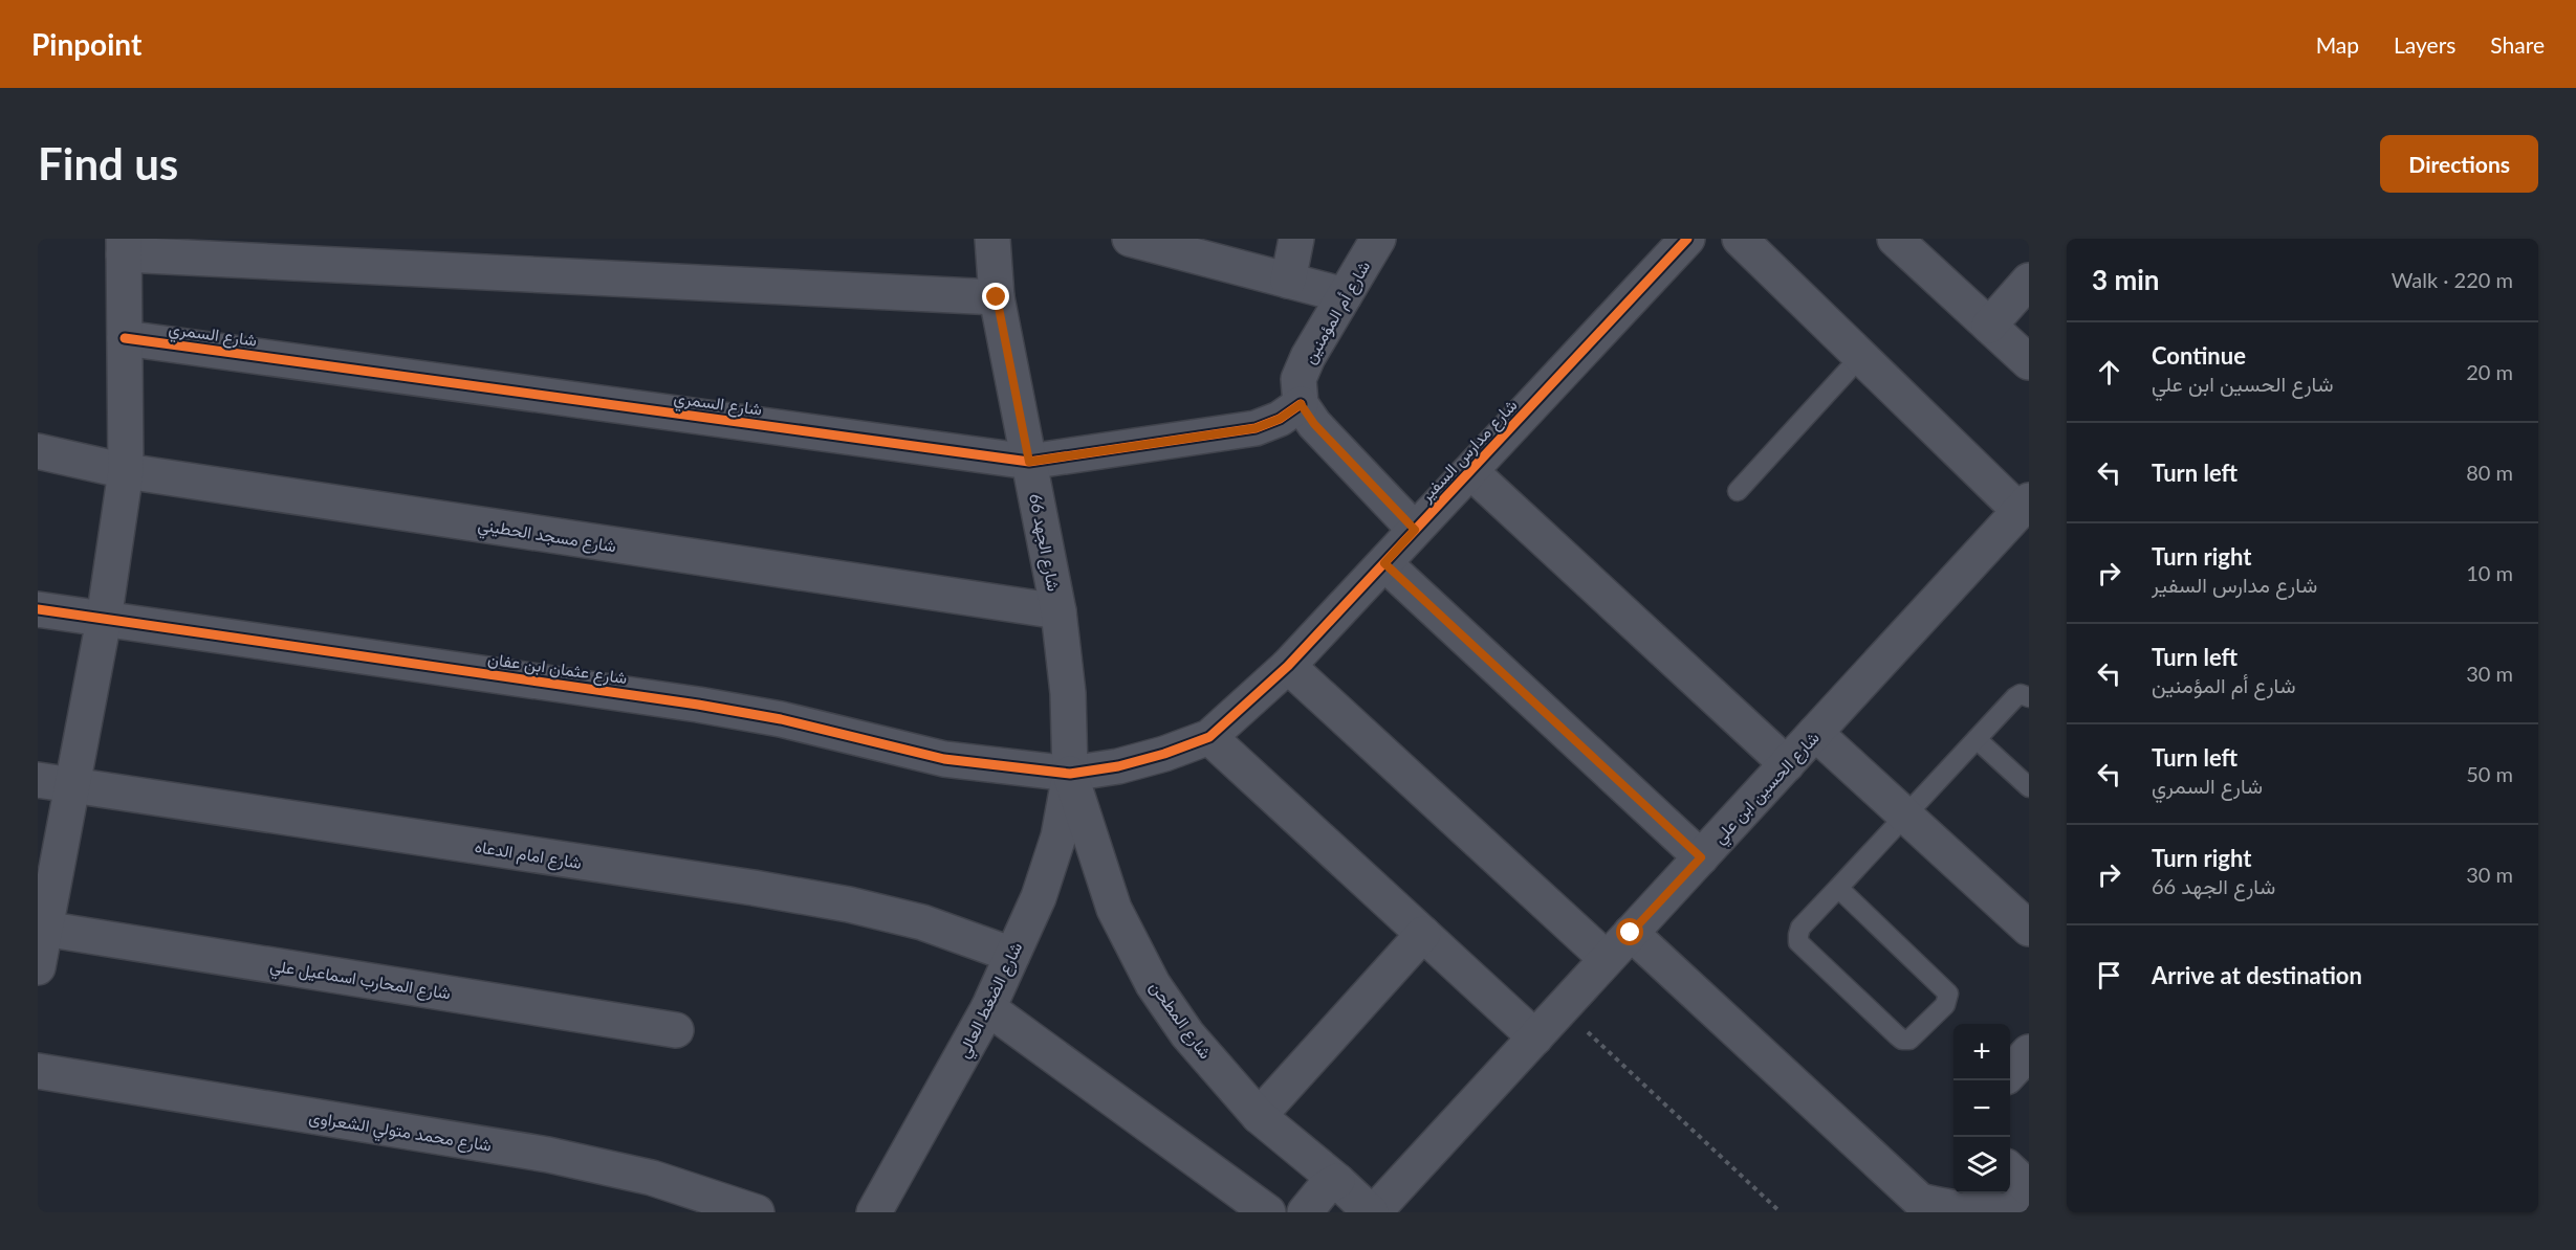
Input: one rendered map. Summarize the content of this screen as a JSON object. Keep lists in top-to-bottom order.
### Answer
{
  "streets": {
    "street": [
      "شارع أم المؤمنين",
      "شارع السمري",
      "شارع مدارس السفير",
      "شارع مسجد الحطيني",
      "شارع الجهد 66",
      "شارع عثمان ابن عفان",
      "شارع الحسين ابن علي",
      "شارع امام الدعاه",
      "شارع المحارب اسماعيل علي",
      "شارع الضغط العالي",
      "شارع المطحن",
      "شارع محمد متولي الشعراوى"
    ]
  },
  "crossings": [
    ["شارع أم المؤمنين", "شارع السمري"],
    ["شارع السمري", "شارع الجهد 66"],
    ["شارع مدارس السفير", "شارع الجهد 66"],
    ["شارع مدارس السفير", "شارع عثمان ابن عفان"],
    ["شارع مدارس السفير", "شارع الضغط العالي"],
    ["شارع مدارس السفير", "شارع المطحن"],
    ["شارع مسجد الحطيني", "شارع الجهد 66"],
    ["شارع الجهد 66", "شارع عثمان ابن عفان"],
    ["شارع الجهد 66", "شارع الضغط العالي"],
    ["شارع الجهد 66", "شارع المطحن"],
    ["شارع عثمان ابن عفان", "شارع الضغط العالي"],
    ["شارع عثمان ابن عفان", "شارع المطحن"],
    ["شارع الحسين ابن علي", "شارع المطحن"],
    ["شارع امام الدعاه", "شارع الضغط العالي"],
    ["شارع الضغط العالي", "شارع المطحن"]
  ],
  "page": {
    "header": "Pinpoint",
    "nav": ["Map", "Layers", "Share"],
    "buttons": "Directions",
    "title": "Find us",
    "heading": ["3 min", "Walk · 220 m"],
    "list": [
      ["Continue", "شارع الحسين ابن علي", "20 m"],
      ["Turn left", "80 m"],
      ["Turn right", "شارع مدارس السفير", "10 m"],
      ["Turn left", "شارع أم المؤمنين", "30 m"],
      ["Turn left", "شارع السمري", "50 m"],
      ["Turn right", "شارع الجهد 66", "30 m"],
      "Arrive at destination"
    ],
    "map_buttons": ["+", "−"]
  }
}
